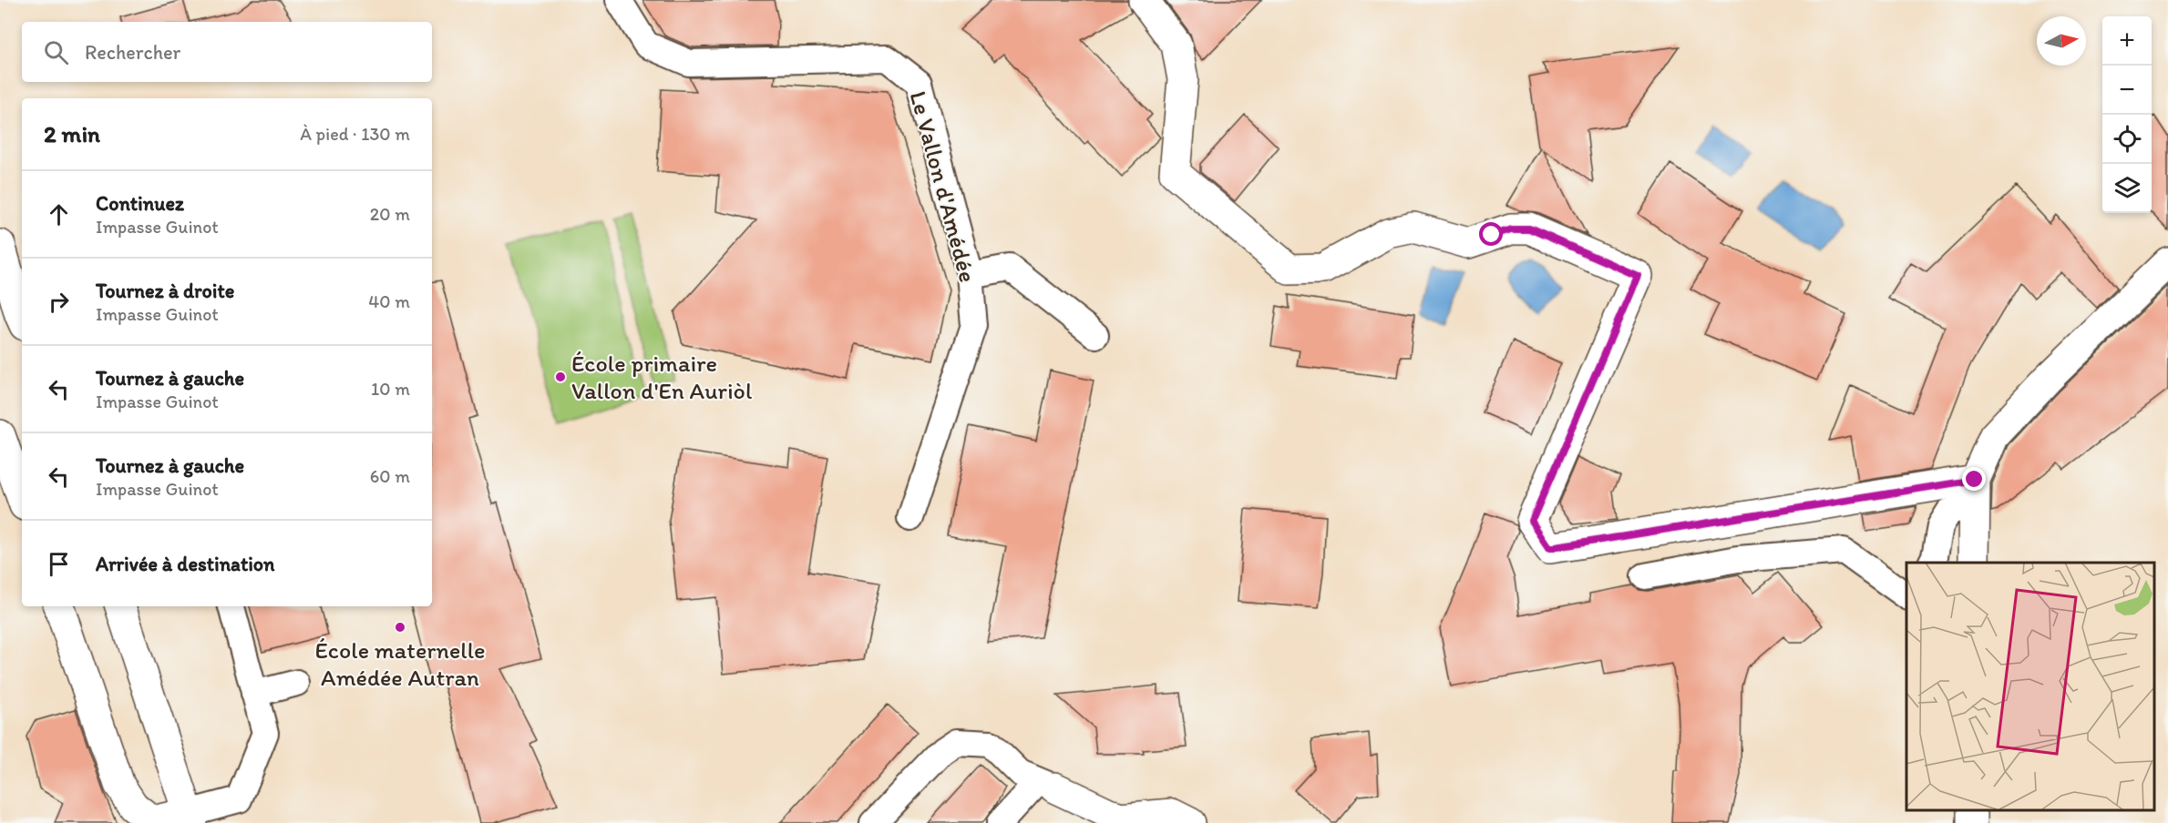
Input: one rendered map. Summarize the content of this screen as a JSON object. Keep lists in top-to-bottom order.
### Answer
{
  "streets": {
    "lane": ["Le Vallon d'Amédée"]
  },
  "places": ["École primaire Vallon d'En Auriòl", "École maternelle Amédée Autran"],
  "north": "right",
  "page": {
    "map_buttons": ["+", "−"],
    "search": "Rechercher",
    "heading": ["2 min", "À pied · 130 m"],
    "list": [
      ["Continuez", "Impasse Guinot", "20 m"],
      ["Tournez à droite", "Impasse Guinot", "40 m"],
      ["Tournez à gauche", "Impasse Guinot", "10 m"],
      ["Tournez à gauche", "Impasse Guinot", "60 m"],
      "Arrivée à destination"
    ]
  }
}
